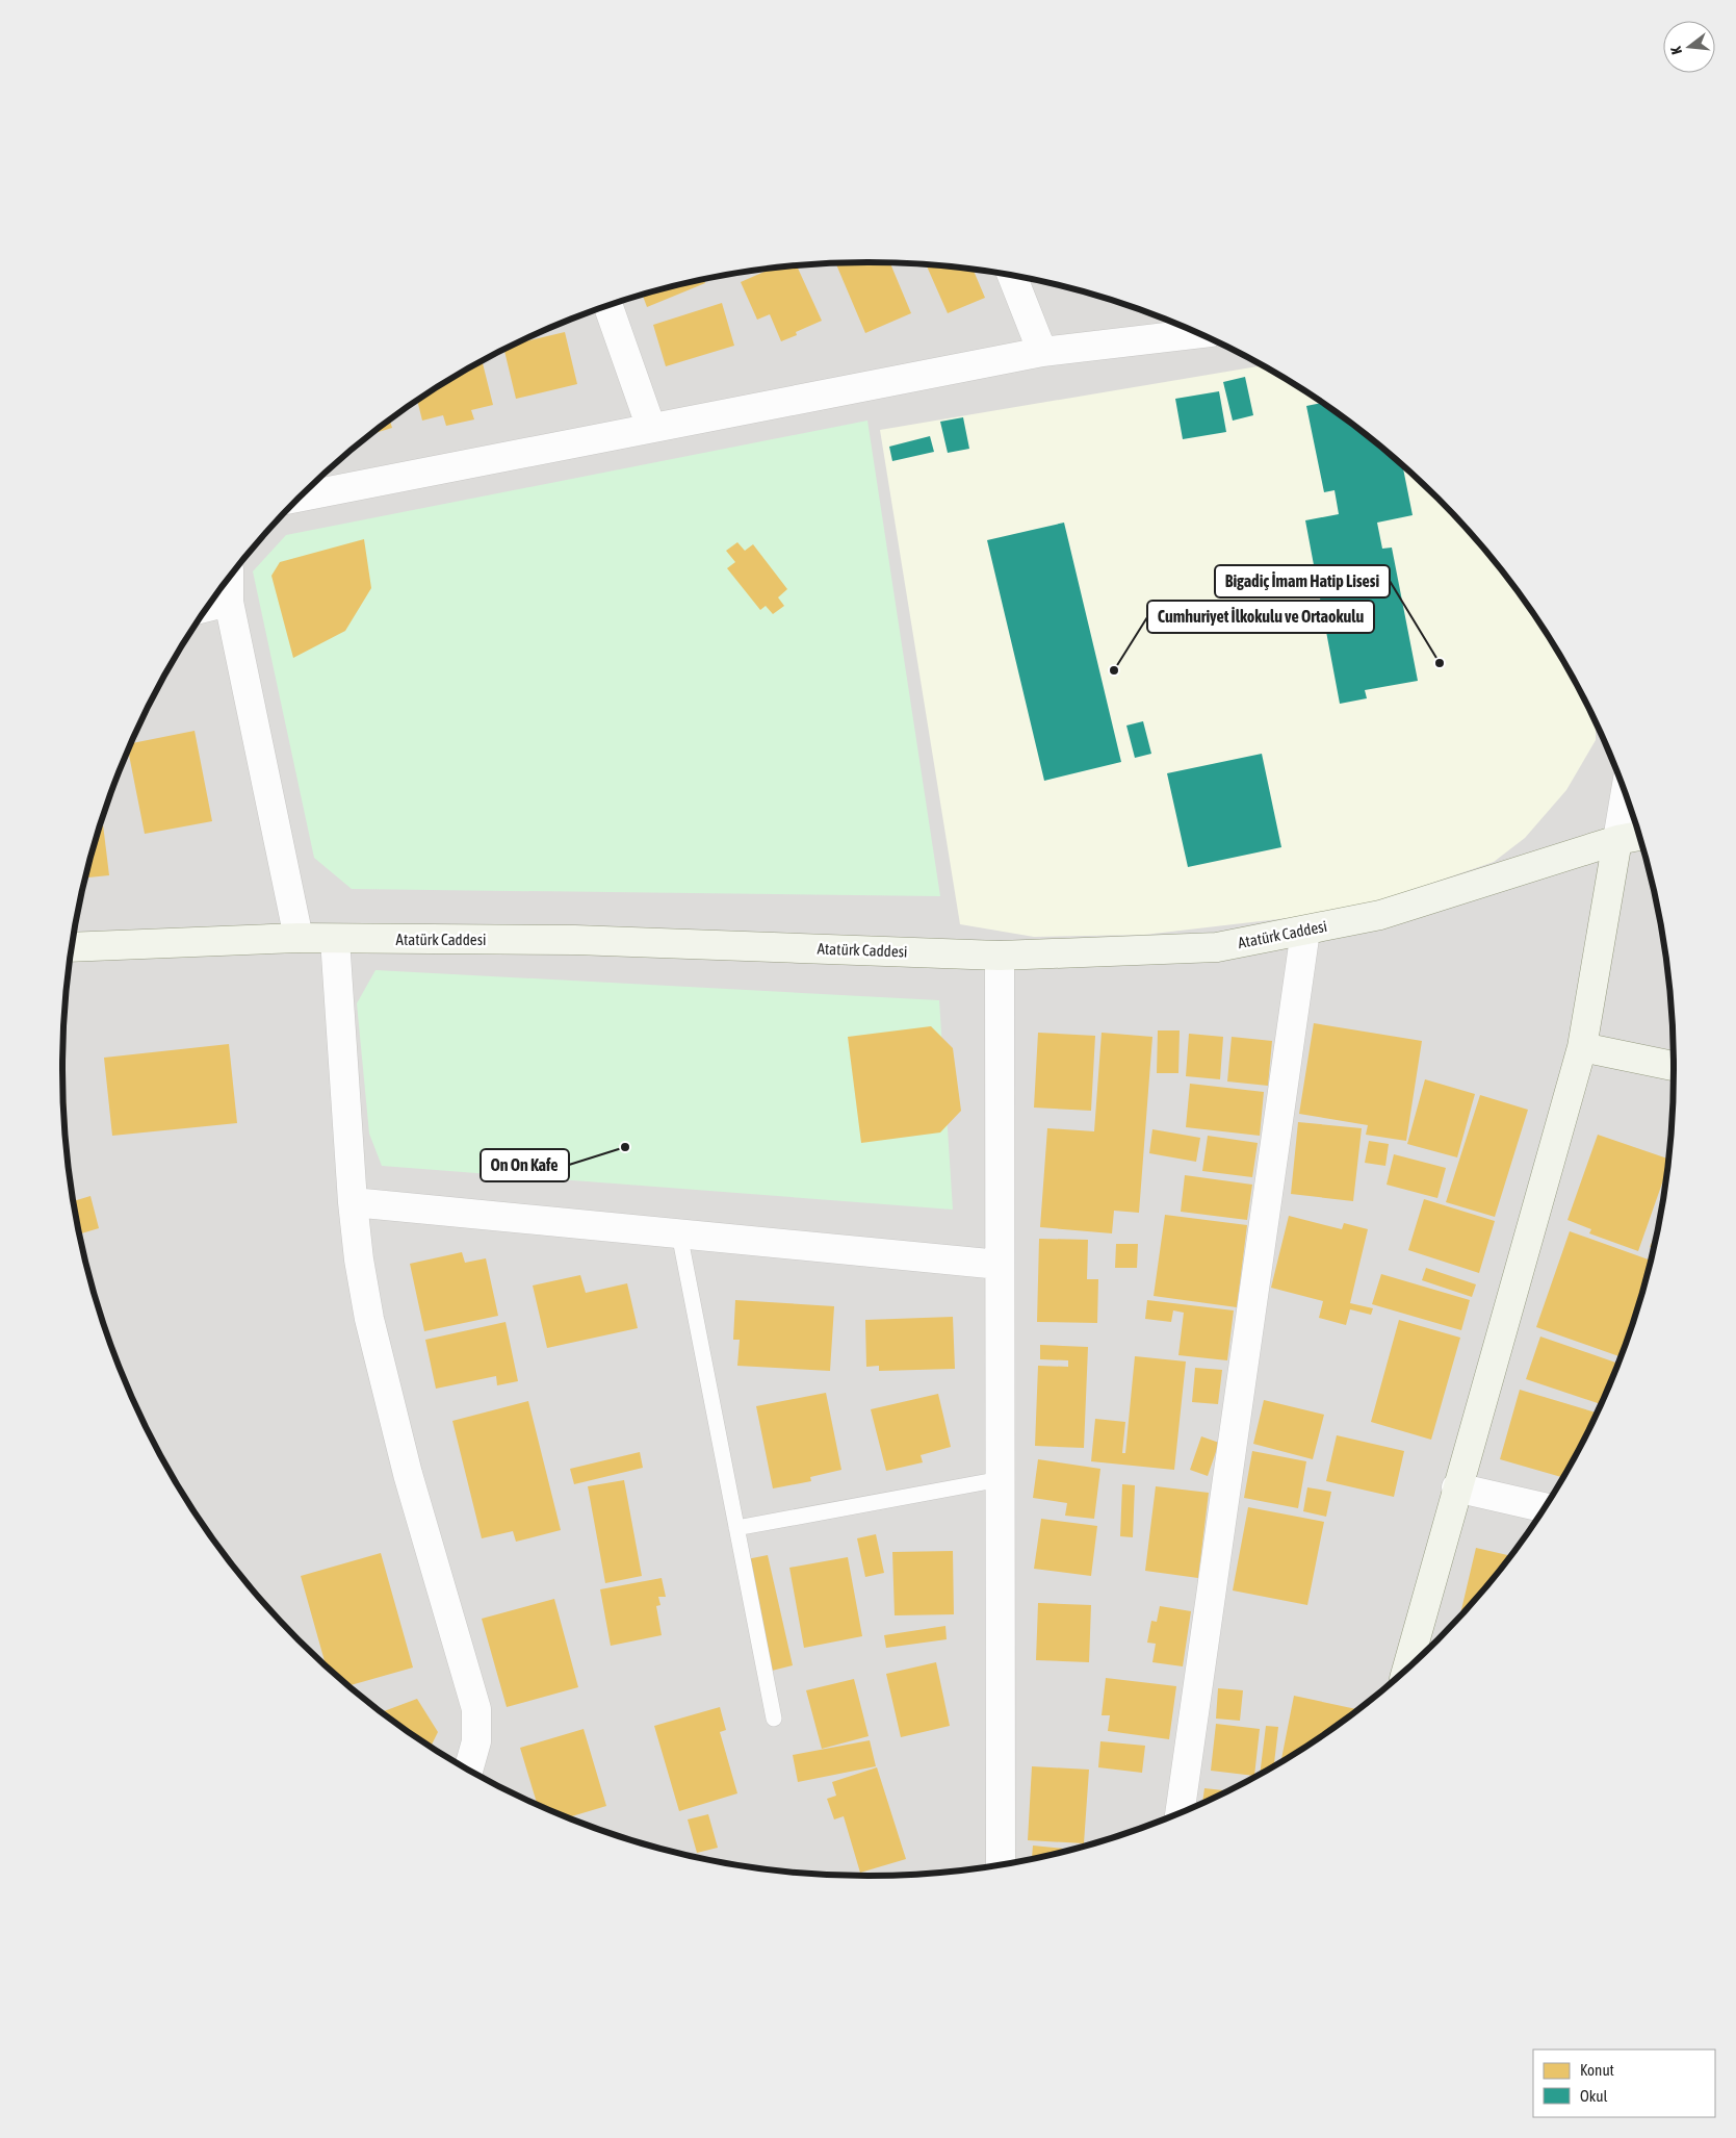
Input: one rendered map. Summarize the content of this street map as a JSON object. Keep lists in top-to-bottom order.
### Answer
{
  "streets": {
    "main road": ["Atatürk Caddesi"]
  },
  "places": ["Bigadiç İmam Hatip Lisesi", "Cumhuriyet İlkokulu ve Ortaokulu", "On On Kafe"],
  "legend": ["Konut", "Okul"],
  "north": "left"
}
